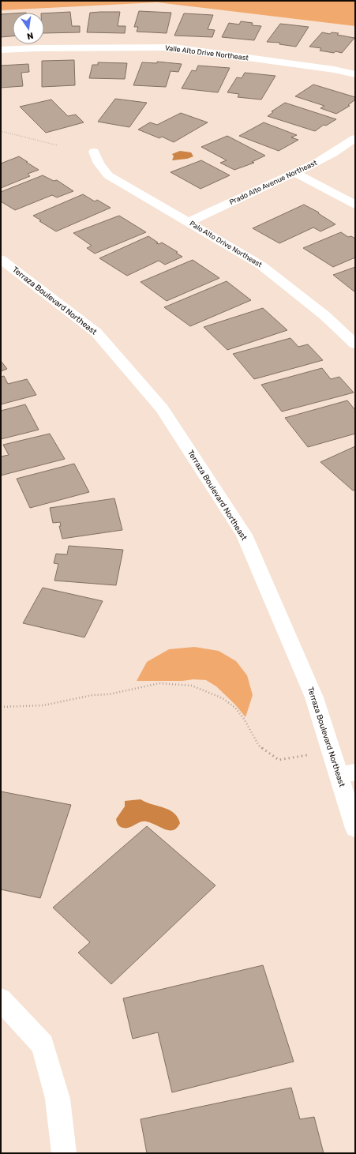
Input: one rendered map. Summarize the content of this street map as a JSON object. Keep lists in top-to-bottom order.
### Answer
{
  "streets": {
    "street": [
      "Valle Alto Drive Northeast",
      "Prado Alto Avenue Northeast",
      "Palo Alto Drive Northeast",
      "Terraza Boulevard Northeast"
    ]
  },
  "crossings": [
    ["Prado Alto Avenue Northeast", "Palo Alto Drive Northeast"]
  ],
  "north": "bottom"
}
